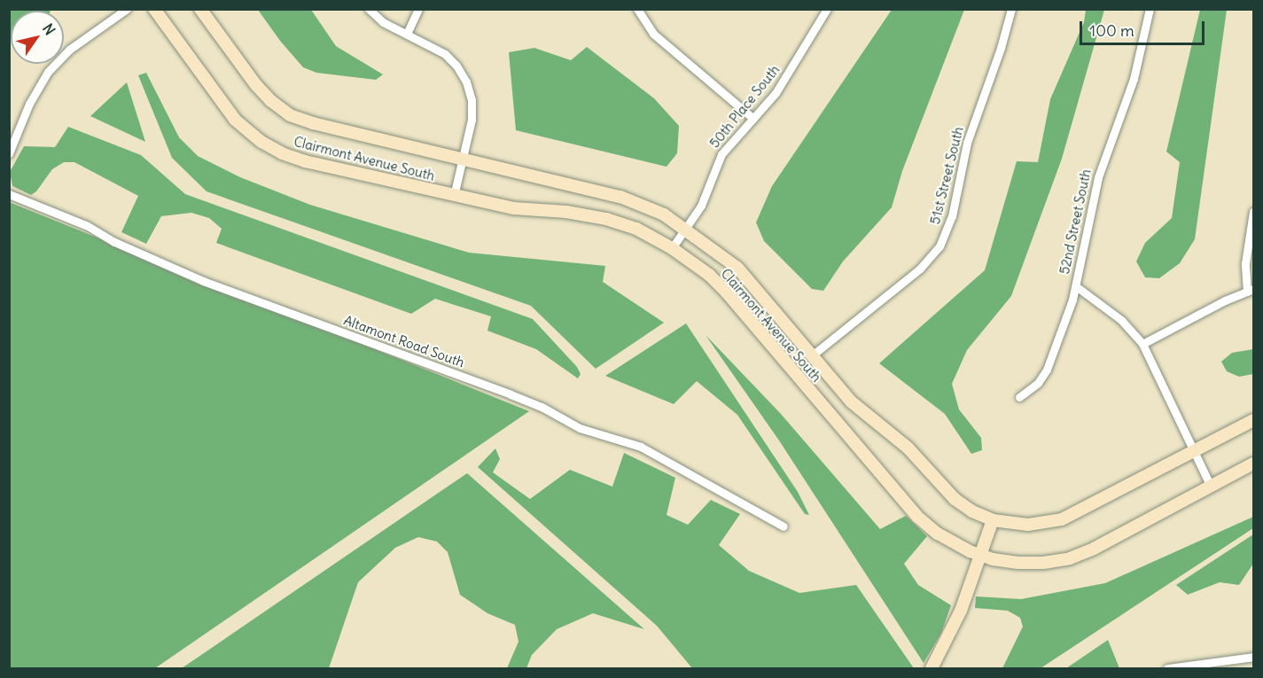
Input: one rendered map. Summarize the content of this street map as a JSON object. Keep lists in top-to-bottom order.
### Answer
{
  "streets": {
    "street": [
      "50th Place South",
      "Clairmont Avenue South",
      "51st Street South",
      "52nd Street South",
      "Altamont Road South"
    ]
  },
  "crossings": [
    ["50th Place South", "Clairmont Avenue South"],
    ["Clairmont Avenue South", "51st Street South"]
  ],
  "scale_bar": "100 m",
  "north": "top right"
}
